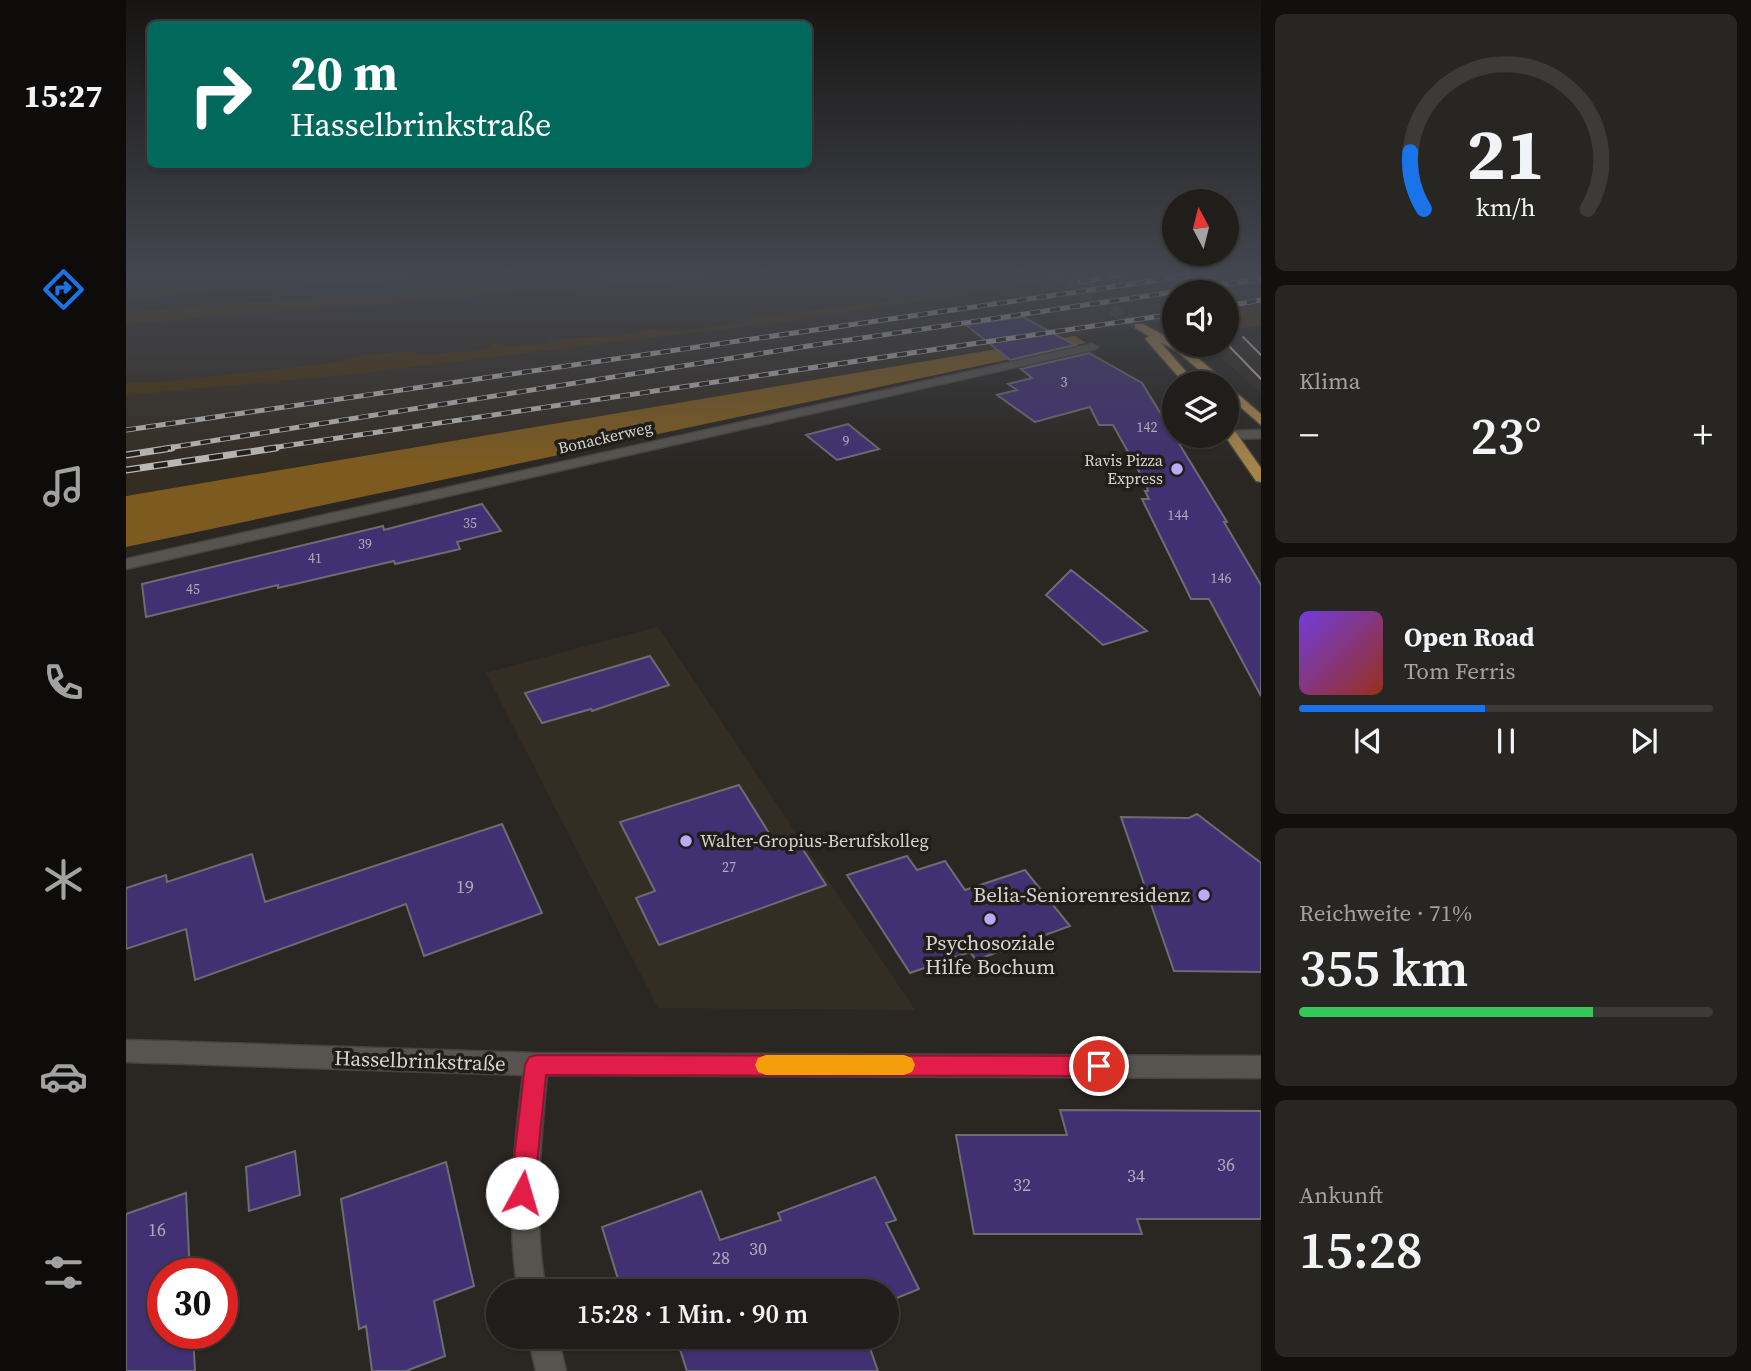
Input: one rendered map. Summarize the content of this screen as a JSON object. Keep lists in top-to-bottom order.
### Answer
{
  "streets": {
    "street": ["Bonackerweg", "Hasselbrinkstraße"]
  },
  "places": [
    "Ravis Pizza Express",
    "Walter-Gropius-Berufskolleg",
    "Belia-Seniorenresidenz",
    "Psychosoziale Hilfe Bochum"
  ],
  "house_numbers": [
    "3",
    "142",
    "9",
    "144",
    "35",
    "39",
    "41",
    "146",
    "45",
    "27",
    "19",
    "36",
    "34",
    "32",
    "16",
    "30",
    "28"
  ],
  "north": "top",
  "page": {
    "tabs": "15:27",
    "turn": ["20 m", "Hasselbrinkstraße"],
    "tile": [
      "Klima",
      ["Reichweite · 71%", "355 km"],
      ["Ankunft", "15:28"]
    ],
    "heat": ["−", "23°", "+"],
    "song": ["Open Road", "Tom Ferris"],
    "limit": "30",
    "trip": "15:28 · 1 Min. · 90 m",
    "gauge": ["21", "km/h"]
  }
}
